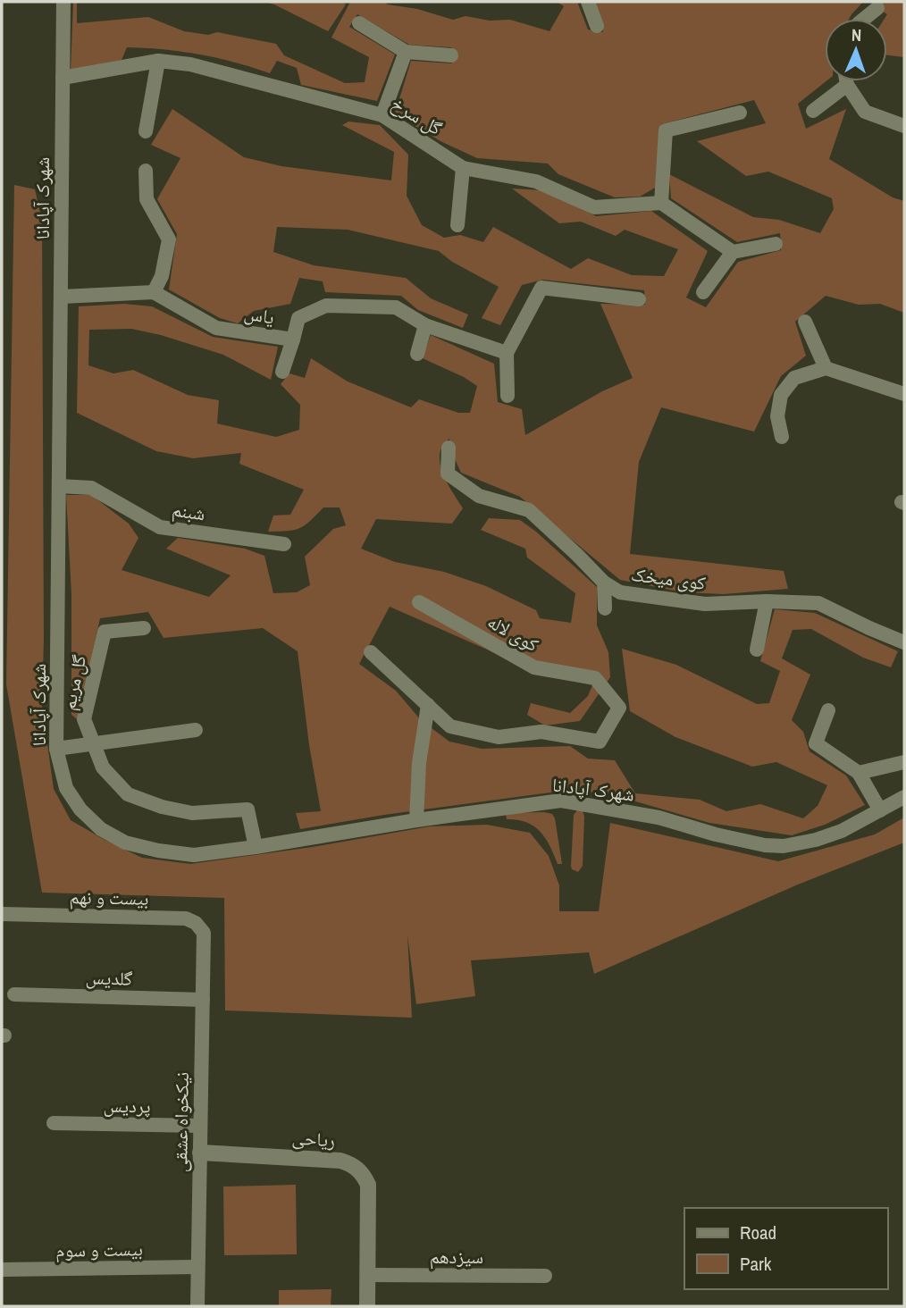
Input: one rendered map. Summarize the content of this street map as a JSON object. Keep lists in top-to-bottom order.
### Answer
{
  "streets": {
    "street": [
      "گل سرخ",
      "شهرک آپادانا",
      "یاس",
      "شبنم",
      "کوی میخک",
      "کوی لاله",
      "گل مریم",
      "بیست و نهم",
      "گلدیس",
      "پردیس",
      "نیکخواه عشقی",
      "ریاحی",
      "بیست و سوم",
      "سیزدهم"
    ]
  },
  "crossings": [
    ["گل سرخ", "شهرک آپادانا"],
    ["شهرک آپادانا", "شبنم"],
    ["شهرک آپادانا", "گل مریم"],
    ["بیست و نهم", "نیکخواه عشقی"],
    ["گلدیس", "نیکخواه عشقی"],
    ["پردیس", "نیکخواه عشقی"],
    ["نیکخواه عشقی", "ریاحی"],
    ["نیکخواه عشقی", "بیست و سوم"],
    ["ریاحی", "سیزدهم"]
  ],
  "legend": ["Road", "Park"],
  "north": "top"
}
